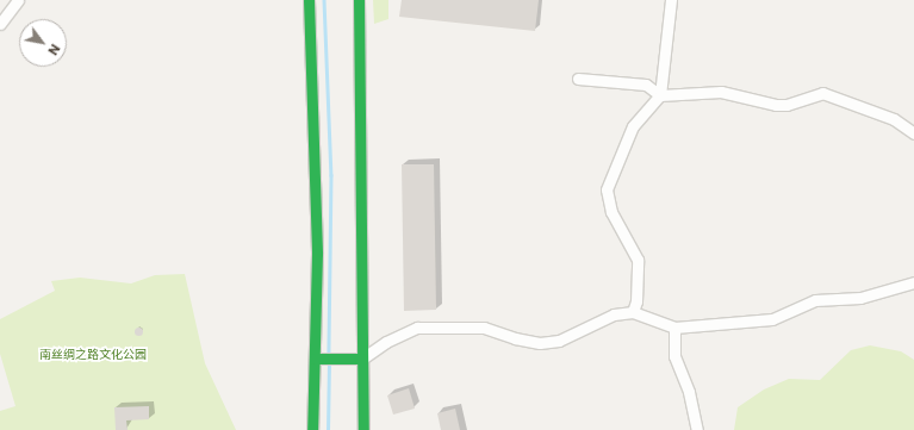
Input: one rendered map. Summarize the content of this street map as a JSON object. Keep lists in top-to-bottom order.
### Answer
{
  "parks": ["南丝绸之路文化公园"],
  "north": "bottom right"
}
